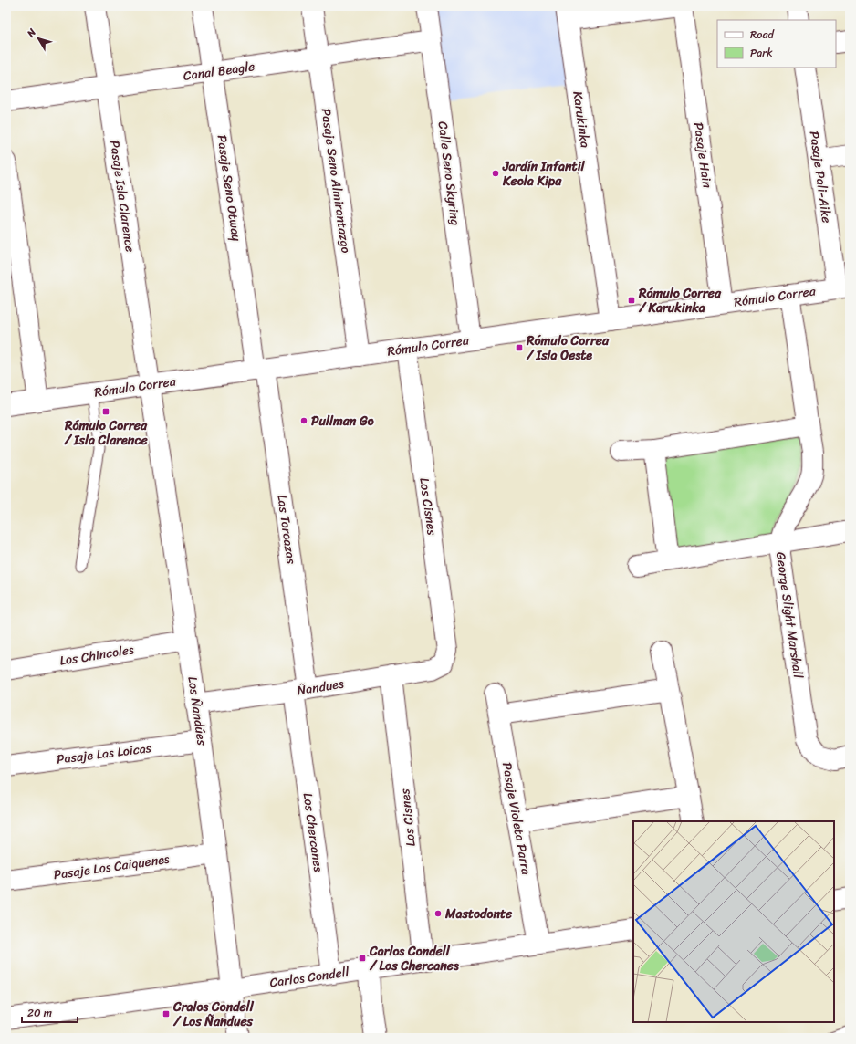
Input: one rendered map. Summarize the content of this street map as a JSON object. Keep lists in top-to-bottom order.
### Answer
{
  "streets": {
    "street": [
      "Canal Beagle",
      "Karukinka",
      "Pasaje Hain",
      "Calle Seno Skyring",
      "Pasaje Pali-Aike",
      "Pasaje Seno Almirantazgo",
      "Pasaje Seno Otway",
      "Pasaje Isla Clarence",
      "Rómulo Correa",
      "Los Cisnes",
      "Las Torcazas",
      "George Slight Marshall",
      "Los Chincoles",
      "Ñandues",
      "Los Ñandúes",
      "Pasaje Las Loicas",
      "Pasaje Violeta Parra",
      "Los Chercanes",
      "Pasaje Los Caiquenes",
      "Carlos Condell"
    ]
  },
  "crossings": [
    ["Canal Beagle", "Calle Seno Skyring"],
    ["Canal Beagle", "Pasaje Seno Almirantazgo"],
    ["Canal Beagle", "Pasaje Seno Otway"],
    ["Canal Beagle", "Pasaje Isla Clarence"],
    ["Karukinka", "Rómulo Correa"],
    ["Pasaje Hain", "Rómulo Correa"],
    ["Calle Seno Skyring", "Rómulo Correa"],
    ["Pasaje Pali-Aike", "Rómulo Correa"],
    ["Pasaje Seno Almirantazgo", "Rómulo Correa"],
    ["Pasaje Seno Otway", "Rómulo Correa"],
    ["Pasaje Seno Otway", "Las Torcazas"],
    ["Pasaje Isla Clarence", "Rómulo Correa"],
    ["Pasaje Isla Clarence", "Los Ñandúes"],
    ["Rómulo Correa", "Los Cisnes"],
    ["Rómulo Correa", "Las Torcazas"],
    ["Rómulo Correa", "George Slight Marshall"],
    ["Rómulo Correa", "Los Ñandúes"],
    ["Los Cisnes", "Ñandues"],
    ["Los Cisnes", "Carlos Condell"],
    ["Las Torcazas", "Ñandues"],
    ["Las Torcazas", "Los Chercanes"],
    ["Los Chincoles", "Los Ñandúes"],
    ["Ñandues", "Los Ñandúes"],
    ["Ñandues", "Los Chercanes"],
    ["Los Ñandúes", "Pasaje Las Loicas"],
    ["Los Ñandúes", "Pasaje Los Caiquenes"],
    ["Los Ñandúes", "Carlos Condell"],
    ["Pasaje Violeta Parra", "Carlos Condell"],
    ["Los Chercanes", "Carlos Condell"]
  ],
  "places": {
    "other": ["Jardín Infantil Keola Kipa", "Pullman Go", "Mastodonte"],
    "transit": [
      "Rómulo Correa / Karukinka",
      "Rómulo Correa / Isla Oeste",
      "Rómulo Correa / Isla Clarence",
      "Carlos Condell / Los Chercanes",
      "Cralos Condell / Los Ñandues"
    ]
  },
  "legend": ["Road", "Park"],
  "scale_bar": "20 m",
  "north": "top left"
}
